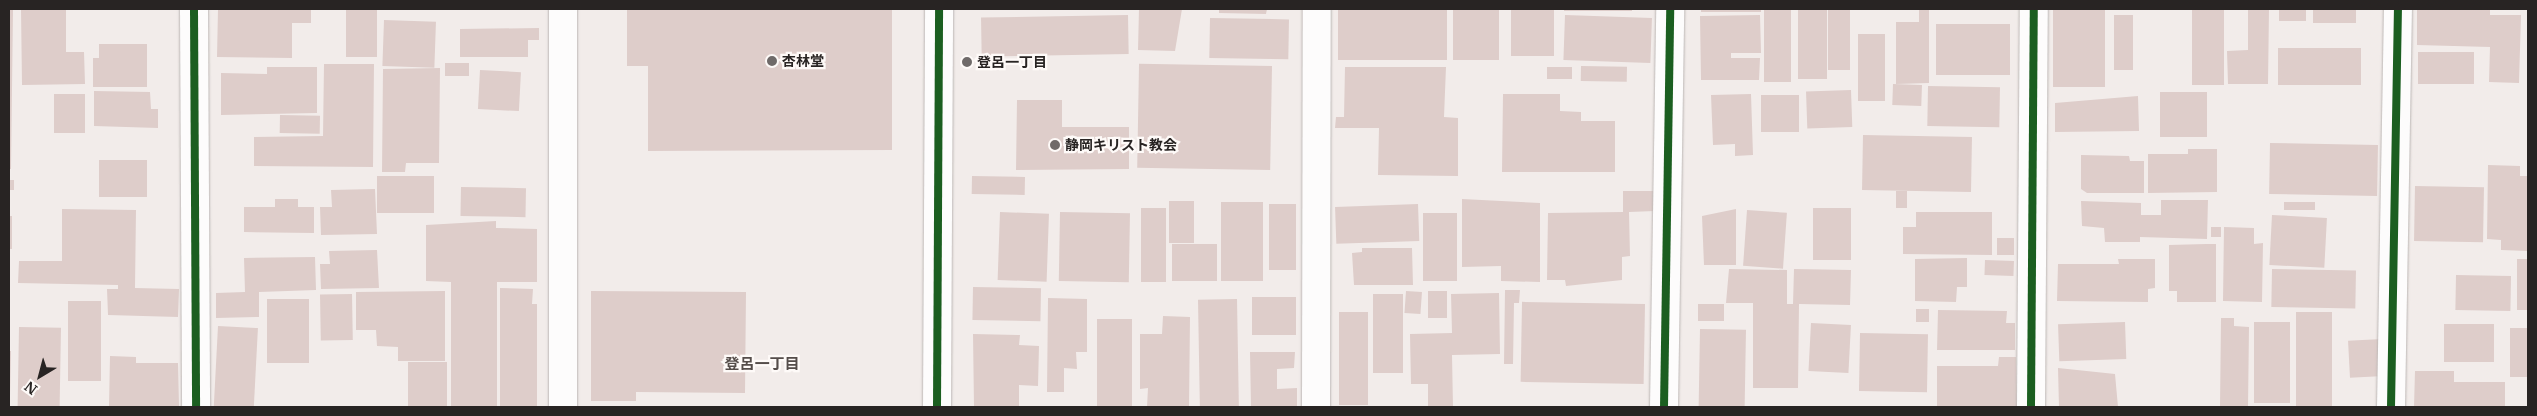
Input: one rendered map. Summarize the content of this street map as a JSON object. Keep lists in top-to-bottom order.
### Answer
{
  "districts": ["登呂一丁目"],
  "places": ["杏林堂", "登呂一丁目", "静岡キリスト教会"],
  "north": "bottom left"
}
